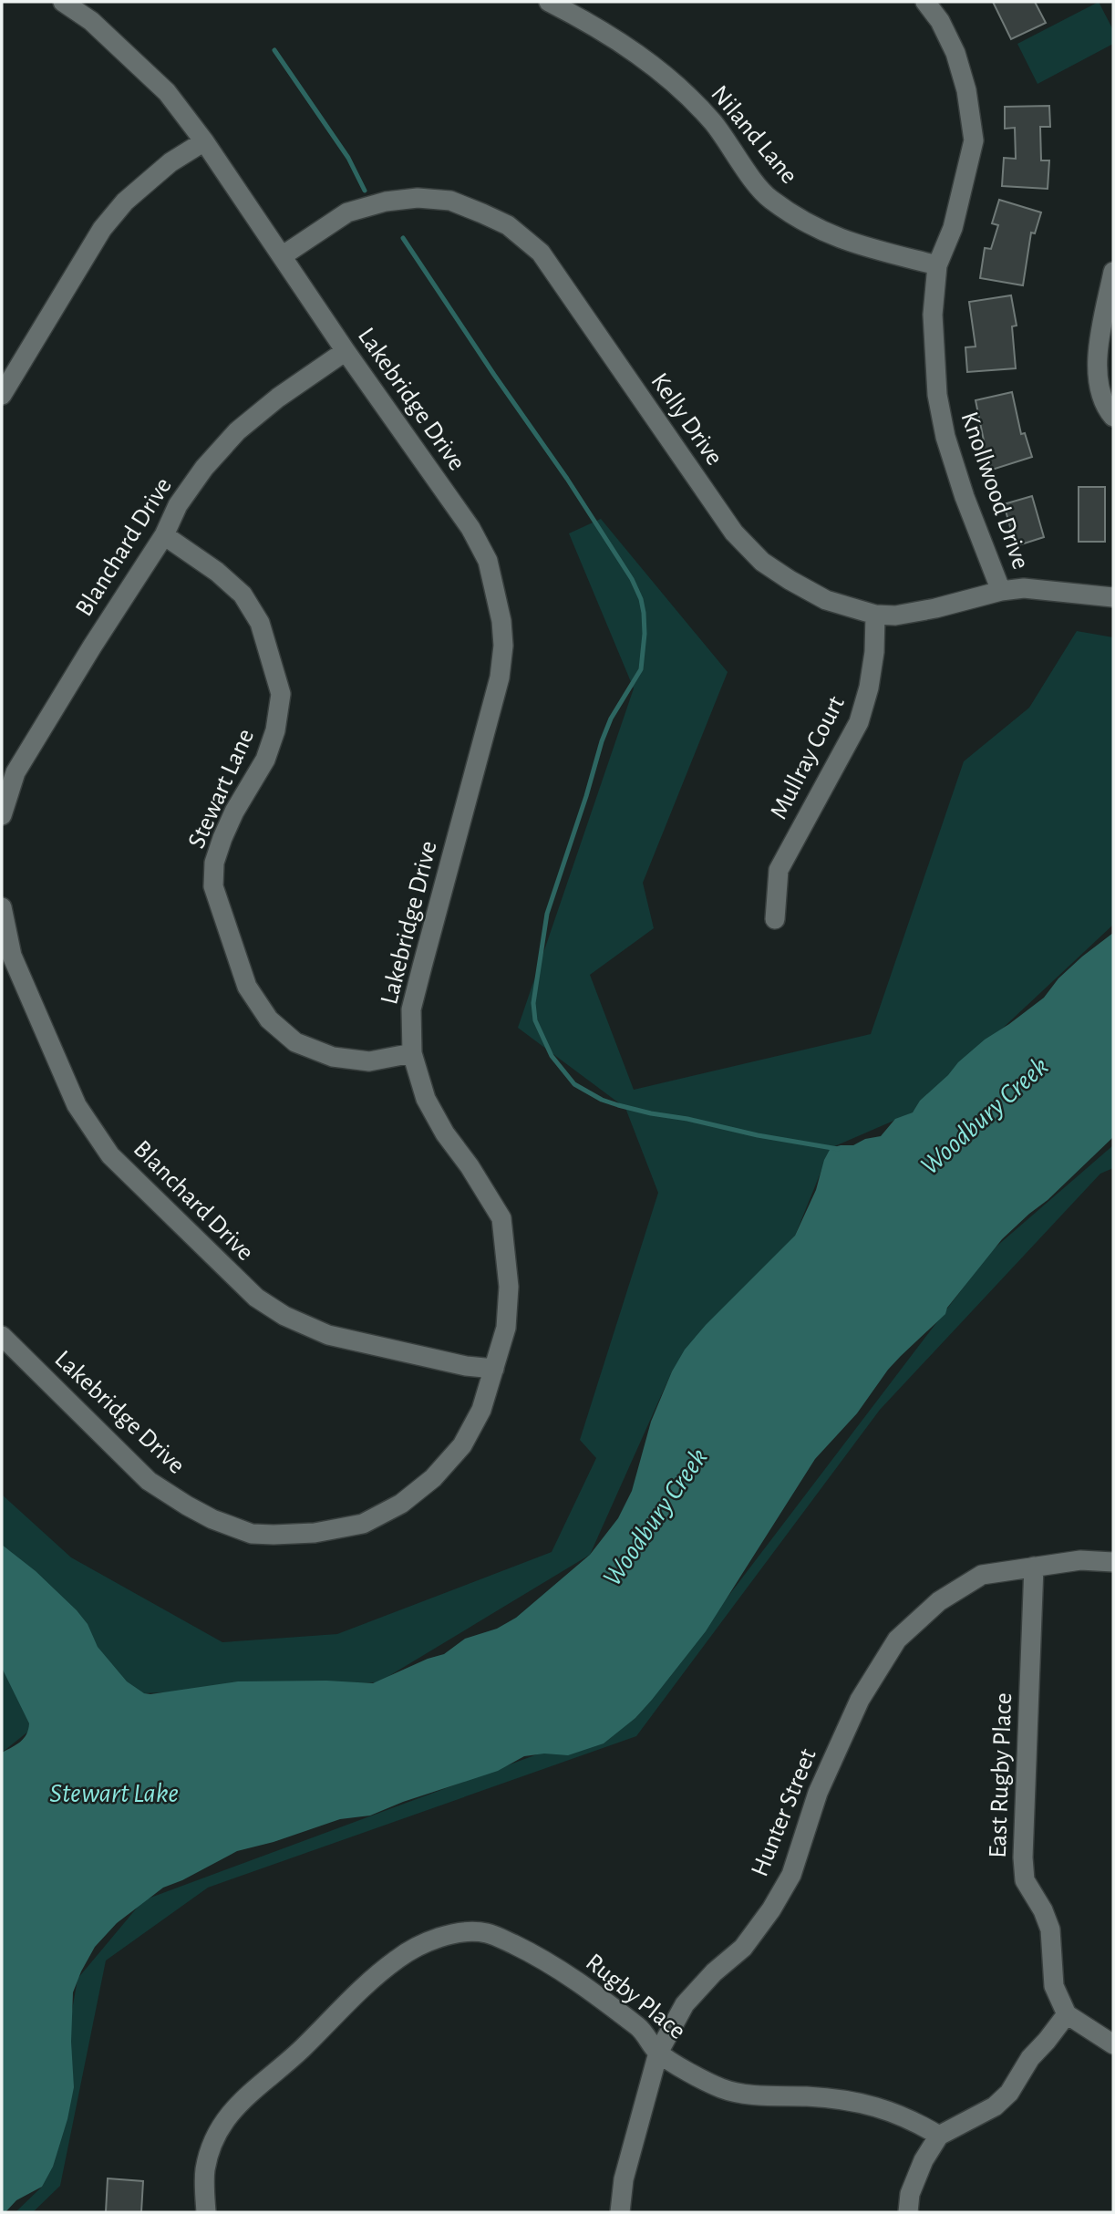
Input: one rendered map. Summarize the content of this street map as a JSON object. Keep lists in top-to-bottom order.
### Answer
{
  "streets": {
    "street": [
      "Niland Lane",
      "Lakebridge Drive",
      "Kelly Drive",
      "Knollwood Drive",
      "Blanchard Drive",
      "Mullray Court",
      "Stewart Lane",
      "East Rugby Place",
      "Hunter Street",
      "Rugby Place"
    ]
  },
  "crossings": [
    ["Niland Lane", "Knollwood Drive"],
    ["Lakebridge Drive", "Kelly Drive"],
    ["Lakebridge Drive", "Blanchard Drive"],
    ["Lakebridge Drive", "Stewart Lane"],
    ["Kelly Drive", "Knollwood Drive"],
    ["Kelly Drive", "Mullray Court"],
    ["Blanchard Drive", "Stewart Lane"],
    ["East Rugby Place", "Hunter Street"],
    ["Hunter Street", "Rugby Place"]
  ],
  "water": ["Woodbury Creek", "Stewart Lake"]
}
